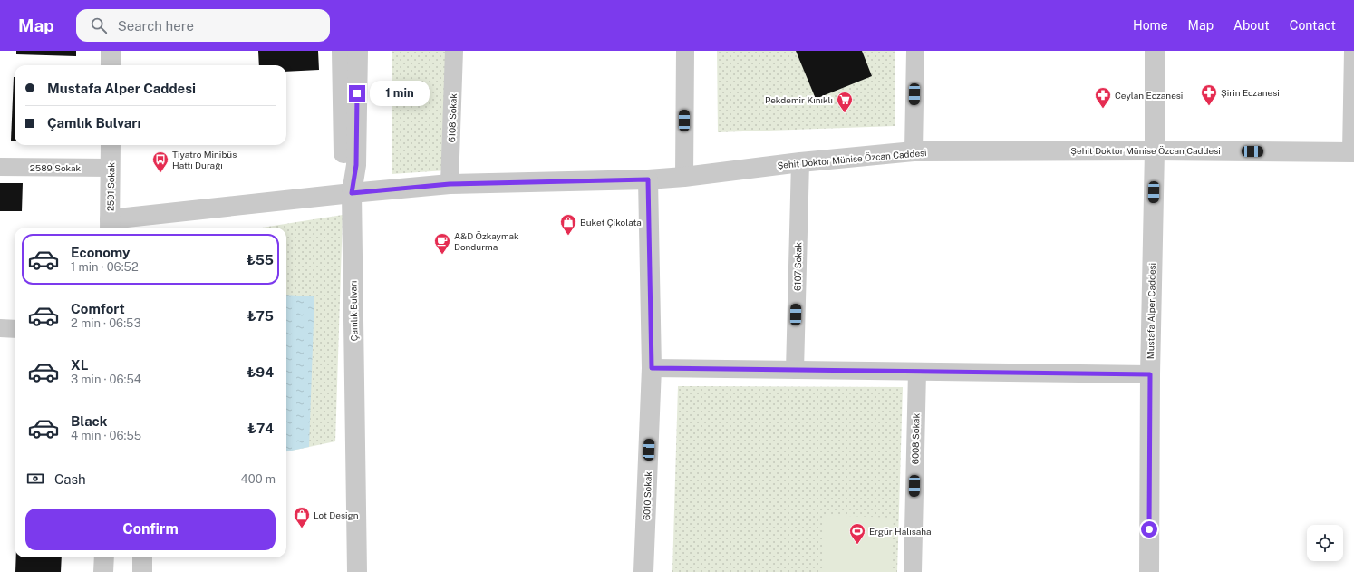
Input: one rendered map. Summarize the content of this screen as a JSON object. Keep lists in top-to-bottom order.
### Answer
{
  "streets": {
    "street": [
      "6108 Sokak",
      "Şehit Doktor Münise Özcan Caddesi",
      "2589 Sokak",
      "2591 Sokak",
      "6107 Sokak",
      "Çamlık Bulvarı",
      "Mustafa Alper Caddesi",
      "6008 Sokak",
      "6010 Sokak"
    ]
  },
  "crossings": [
    ["6108 Sokak", "Şehit Doktor Münise Özcan Caddesi"],
    ["Şehit Doktor Münise Özcan Caddesi", "2591 Sokak"],
    ["Şehit Doktor Münise Özcan Caddesi", "6107 Sokak"],
    ["Şehit Doktor Münise Özcan Caddesi", "Çamlık Bulvarı"],
    ["Şehit Doktor Münise Özcan Caddesi", "Mustafa Alper Caddesi"],
    ["Şehit Doktor Münise Özcan Caddesi", "6010 Sokak"],
    ["2589 Sokak", "2591 Sokak"]
  ],
  "places": {
    "pharmacy": ["Şirin Eczanesi", "Ceylan Eczanesi"],
    "supermarket": ["Pekdemir Kınıklı"],
    "bus stop": ["Tiyatro Minibüs Hattı Durağı"],
    "shop": ["Buket Çikolata", "Lot Design"],
    "cafe": ["A&D Özkaymak Dondurma"],
    "sports": ["Ergür Halısaha"]
  },
  "page": {
    "header": "Map",
    "search": "Search here",
    "nav": [
      "Home",
      "Map",
      "About",
      "Contact"
    ],
    "banner": ["Mustafa Alper Caddesi", "Çamlık Bulvarı"],
    "bubble": "1 min",
    "list": [
      {
        "name": "Economy",
        "note": "1 min · 06:52",
        "value": "₺55"
      },
      {
        "name": "Comfort",
        "note": "2 min · 06:53",
        "value": "₺75"
      },
      {
        "name": "XL",
        "note": "3 min · 06:54",
        "value": "₺94"
      },
      {
        "name": "Black",
        "note": "4 min · 06:55",
        "value": "₺74"
      }
    ],
    "pay": ["Cash", "400 m"],
    "buttons": "Confirm"
  }
}
